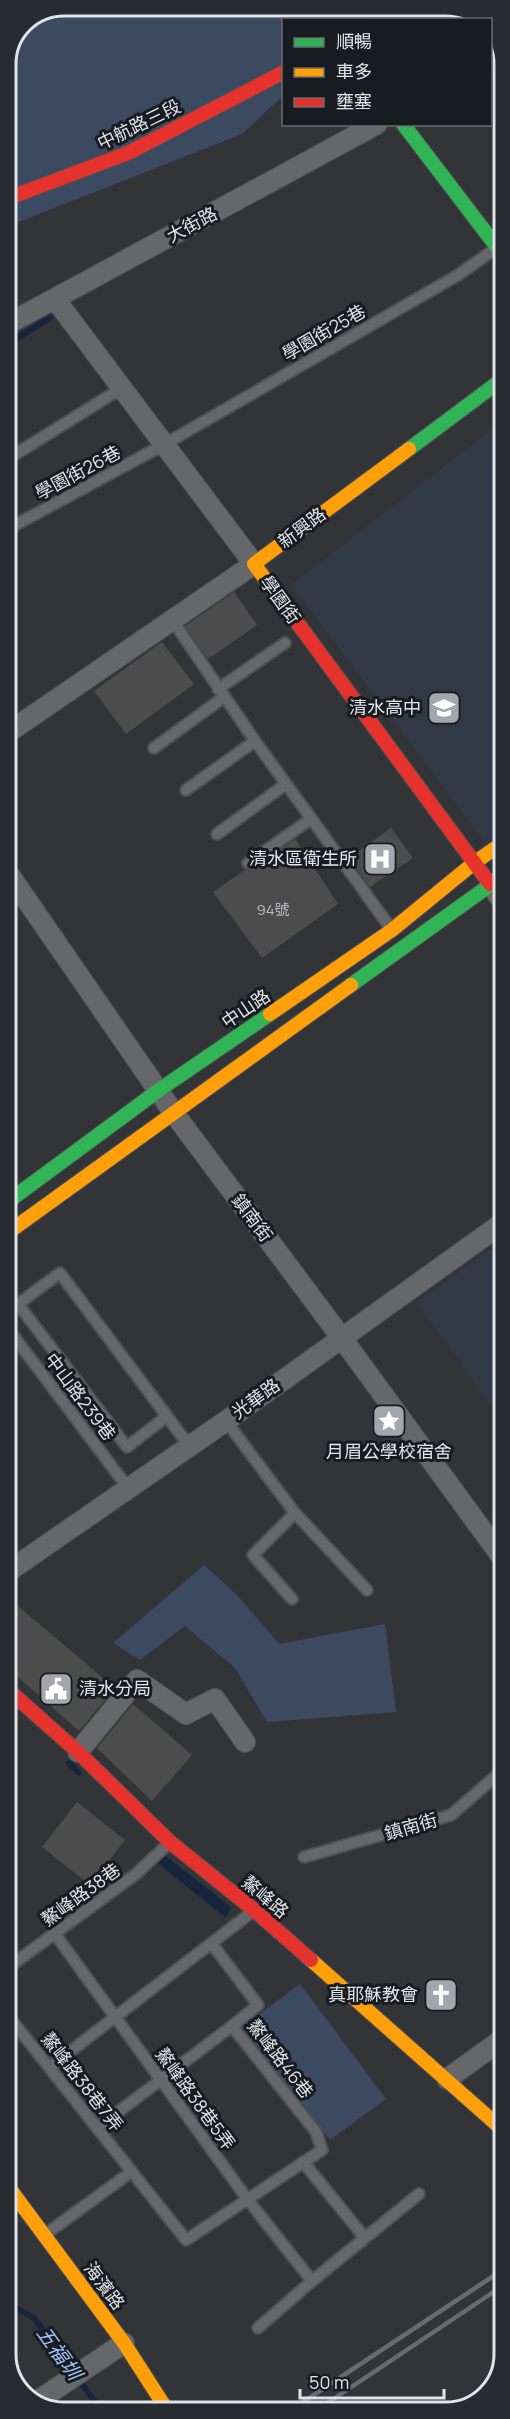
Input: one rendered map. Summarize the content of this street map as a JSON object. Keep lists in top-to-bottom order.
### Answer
{
  "streets": {
    "street": [
      "中航路三段",
      "大街路",
      "新興路",
      "學園街",
      "中山路",
      "鎮南街",
      "光華路",
      "鰲峰路",
      "海濱路"
    ],
    "lane": [
      "學園街25巷",
      "學園街26巷",
      "中山路239巷",
      "鰲峰路38巷",
      "鰲峰路46巷",
      "鰲峰路38巷7弄",
      "鰲峰路38巷5弄"
    ]
  },
  "crossings": [
    ["大街路", "學園街"],
    ["學園街25巷", "學園街26巷"],
    ["學園街25巷", "學園街"],
    ["學園街26巷", "學園街"],
    ["新興路", "學園街"],
    ["學園街", "中山路"],
    ["中山路", "鎮南街"],
    ["鎮南街", "光華路"],
    ["中山路239巷", "光華路"],
    ["鰲峰路38巷", "鰲峰路"],
    ["鰲峰路38巷", "鰲峰路38巷5弄"],
    ["鰲峰路38巷7弄", "鰲峰路38巷5弄"]
  ],
  "water": ["五福圳"],
  "places": {
    "school or university": ["清水高中"],
    "hospital": ["清水區衛生所"],
    "place": ["月眉公學校宿舍"],
    "public building": ["清水分局"],
    "church": ["真耶穌教會"]
  },
  "house_numbers": ["94號"],
  "legend": ["順暢", "車多", "壅塞"],
  "scale_bar": "50 m"
}
